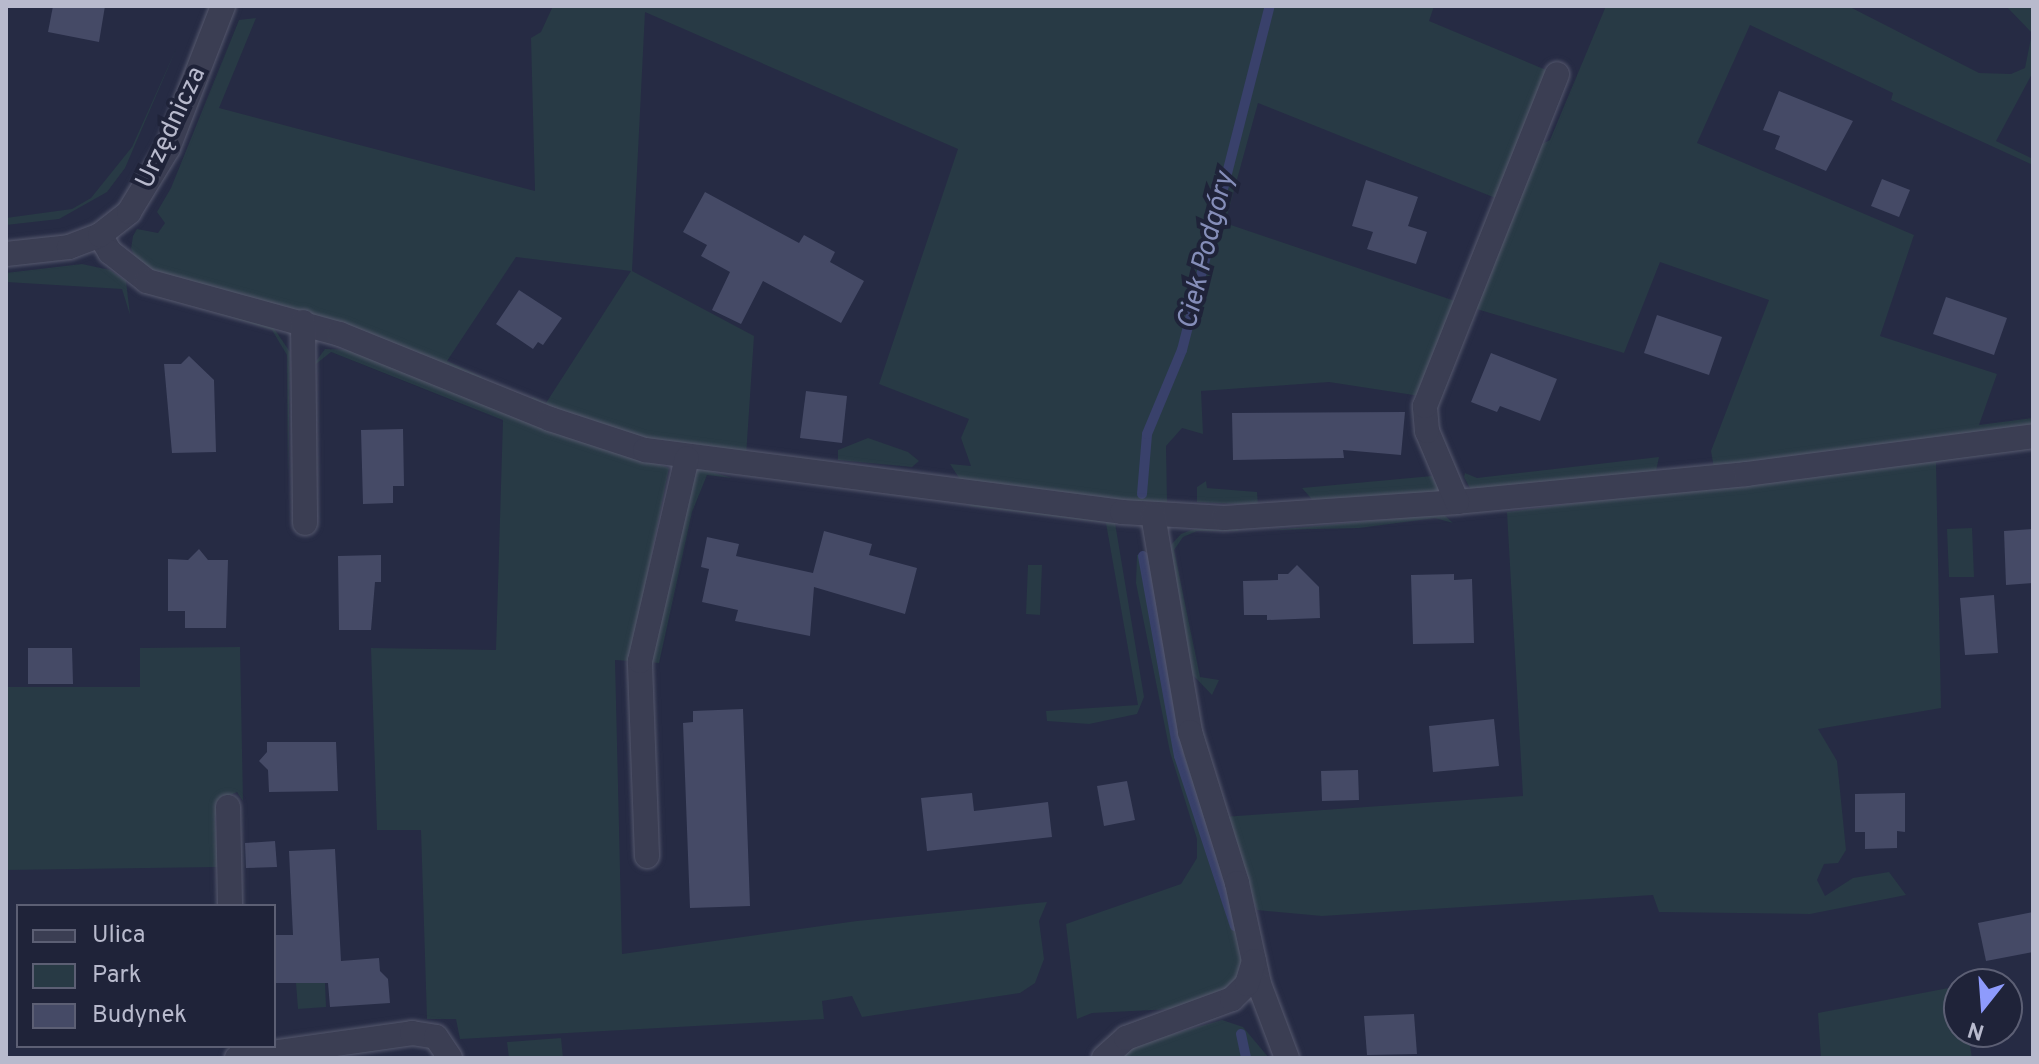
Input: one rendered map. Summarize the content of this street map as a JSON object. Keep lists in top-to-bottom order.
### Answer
{
  "streets": {
    "street": ["Urzędnicza"]
  },
  "water": ["Ciek Podgóry"],
  "legend": ["Ulica", "Park", "Budynek"],
  "north": "bottom"
}
